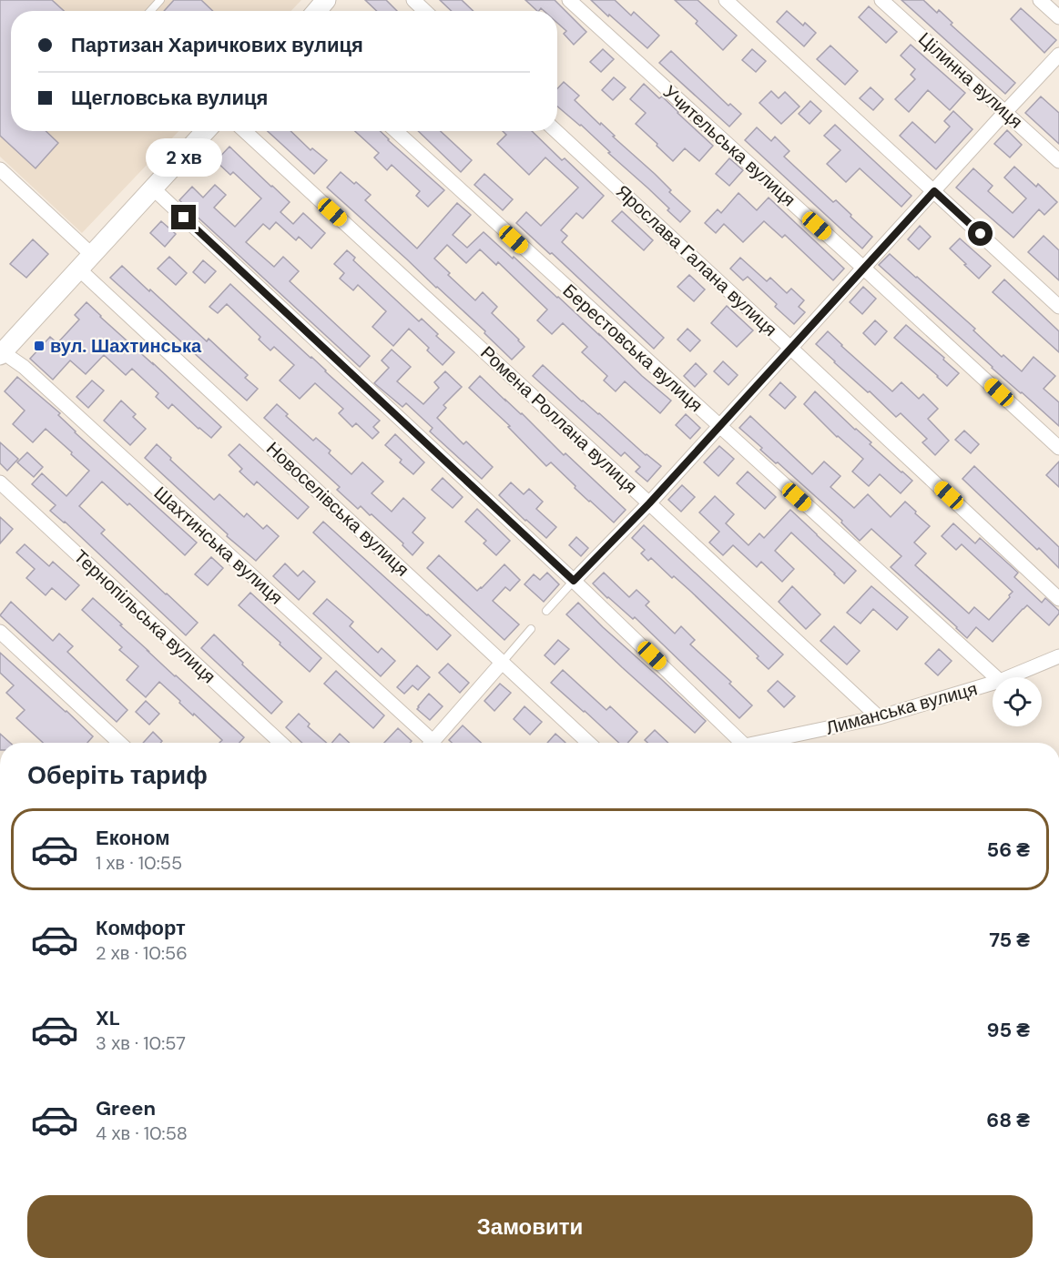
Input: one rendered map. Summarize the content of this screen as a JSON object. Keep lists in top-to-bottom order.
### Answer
{
  "streets": {
    "street": [
      "Цілинна вулиця",
      "Учительська вулиця",
      "Ярослава Галана вулиця",
      "Берестовська вулиця",
      "Ромена Роллана вулиця",
      "Новоселівська вулиця",
      "Шахтинська вулиця",
      "Тернопільська вулиця",
      "Лиманська вулиця"
    ]
  },
  "crossings": [
    ["Ромена Роллана вулиця", "Лиманська вулиця"]
  ],
  "places": {
    "transit": ["вул. Шахтинська"]
  },
  "page": {
    "banner": ["Партизан Харичкових вулиця", "Щегловська вулиця"],
    "bubble": "2 хв",
    "heading": "Оберіть тариф",
    "list": [
      {
        "name": "Економ",
        "note": "1 хв · 10:55",
        "value": "56 ₴"
      },
      {
        "name": "Комфорт",
        "note": "2 хв · 10:56",
        "value": "75 ₴"
      },
      {
        "name": "XL",
        "note": "3 хв · 10:57",
        "value": "95 ₴"
      },
      {
        "name": "Green",
        "note": "4 хв · 10:58",
        "value": "68 ₴"
      }
    ],
    "buttons": "Замовити"
  }
}
